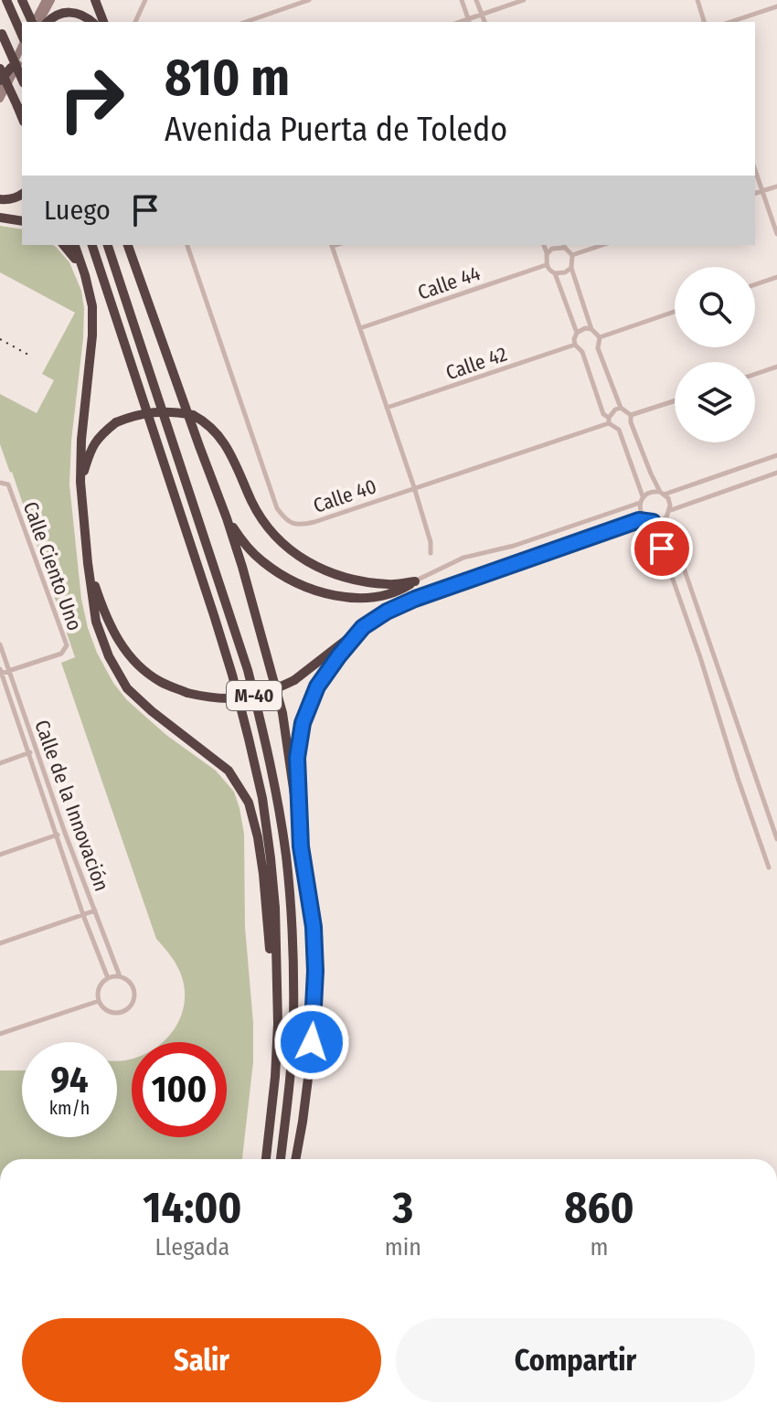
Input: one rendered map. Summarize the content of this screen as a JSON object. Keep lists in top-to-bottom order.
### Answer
{
  "streets": {
    "highway": ["M-40"],
    "street": [
      "Calle 44",
      "Calle 42",
      "Calle 40",
      "Calle Ciento Uno",
      "Calle de la Innovación"
    ]
  },
  "crossings": [
    ["Calle Ciento Uno", "Calle de la Innovación"]
  ],
  "page": {
    "turn": ["810 m", "Avenida Puerta de Toledo"],
    "then": "Luego",
    "speed": "94 km/h",
    "limit": "100",
    "eta": [
      "14:00",
      "Llegada",
      "3",
      "min",
      "860",
      "m"
    ],
    "buttons": ["Salir", "Compartir"]
  }
}
